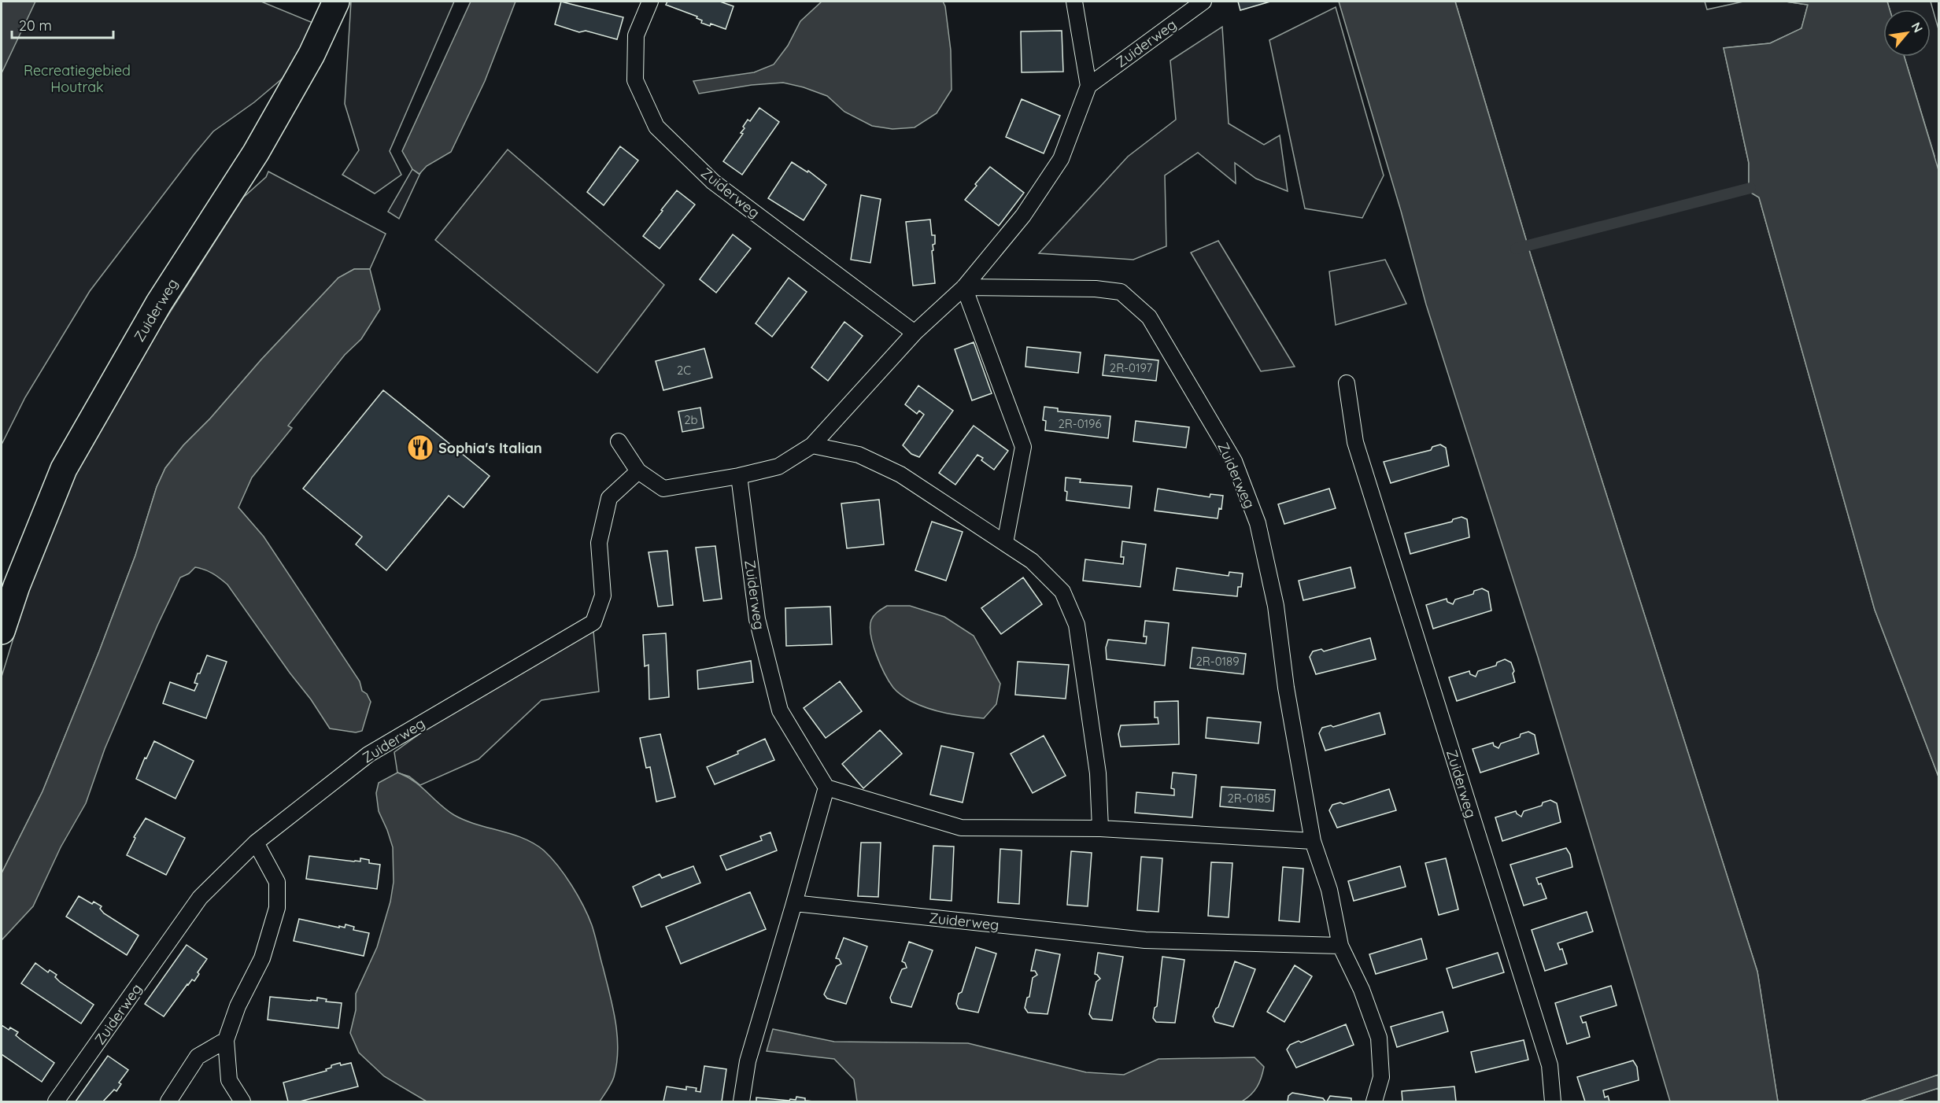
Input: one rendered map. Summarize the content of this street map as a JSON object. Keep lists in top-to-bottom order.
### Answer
{
  "streets": {
    "street": ["Zuiderweg"]
  },
  "parks": ["Recreatiegebied Houtrak"],
  "places": {
    "restaurant": ["Sophia's Italian"]
  },
  "house_numbers": [
    "2R-0197",
    "2C",
    "2b",
    "2R-0196",
    "2R-0189",
    "2R-0185"
  ],
  "scale_bar": "20 m",
  "north": "top right"
}
